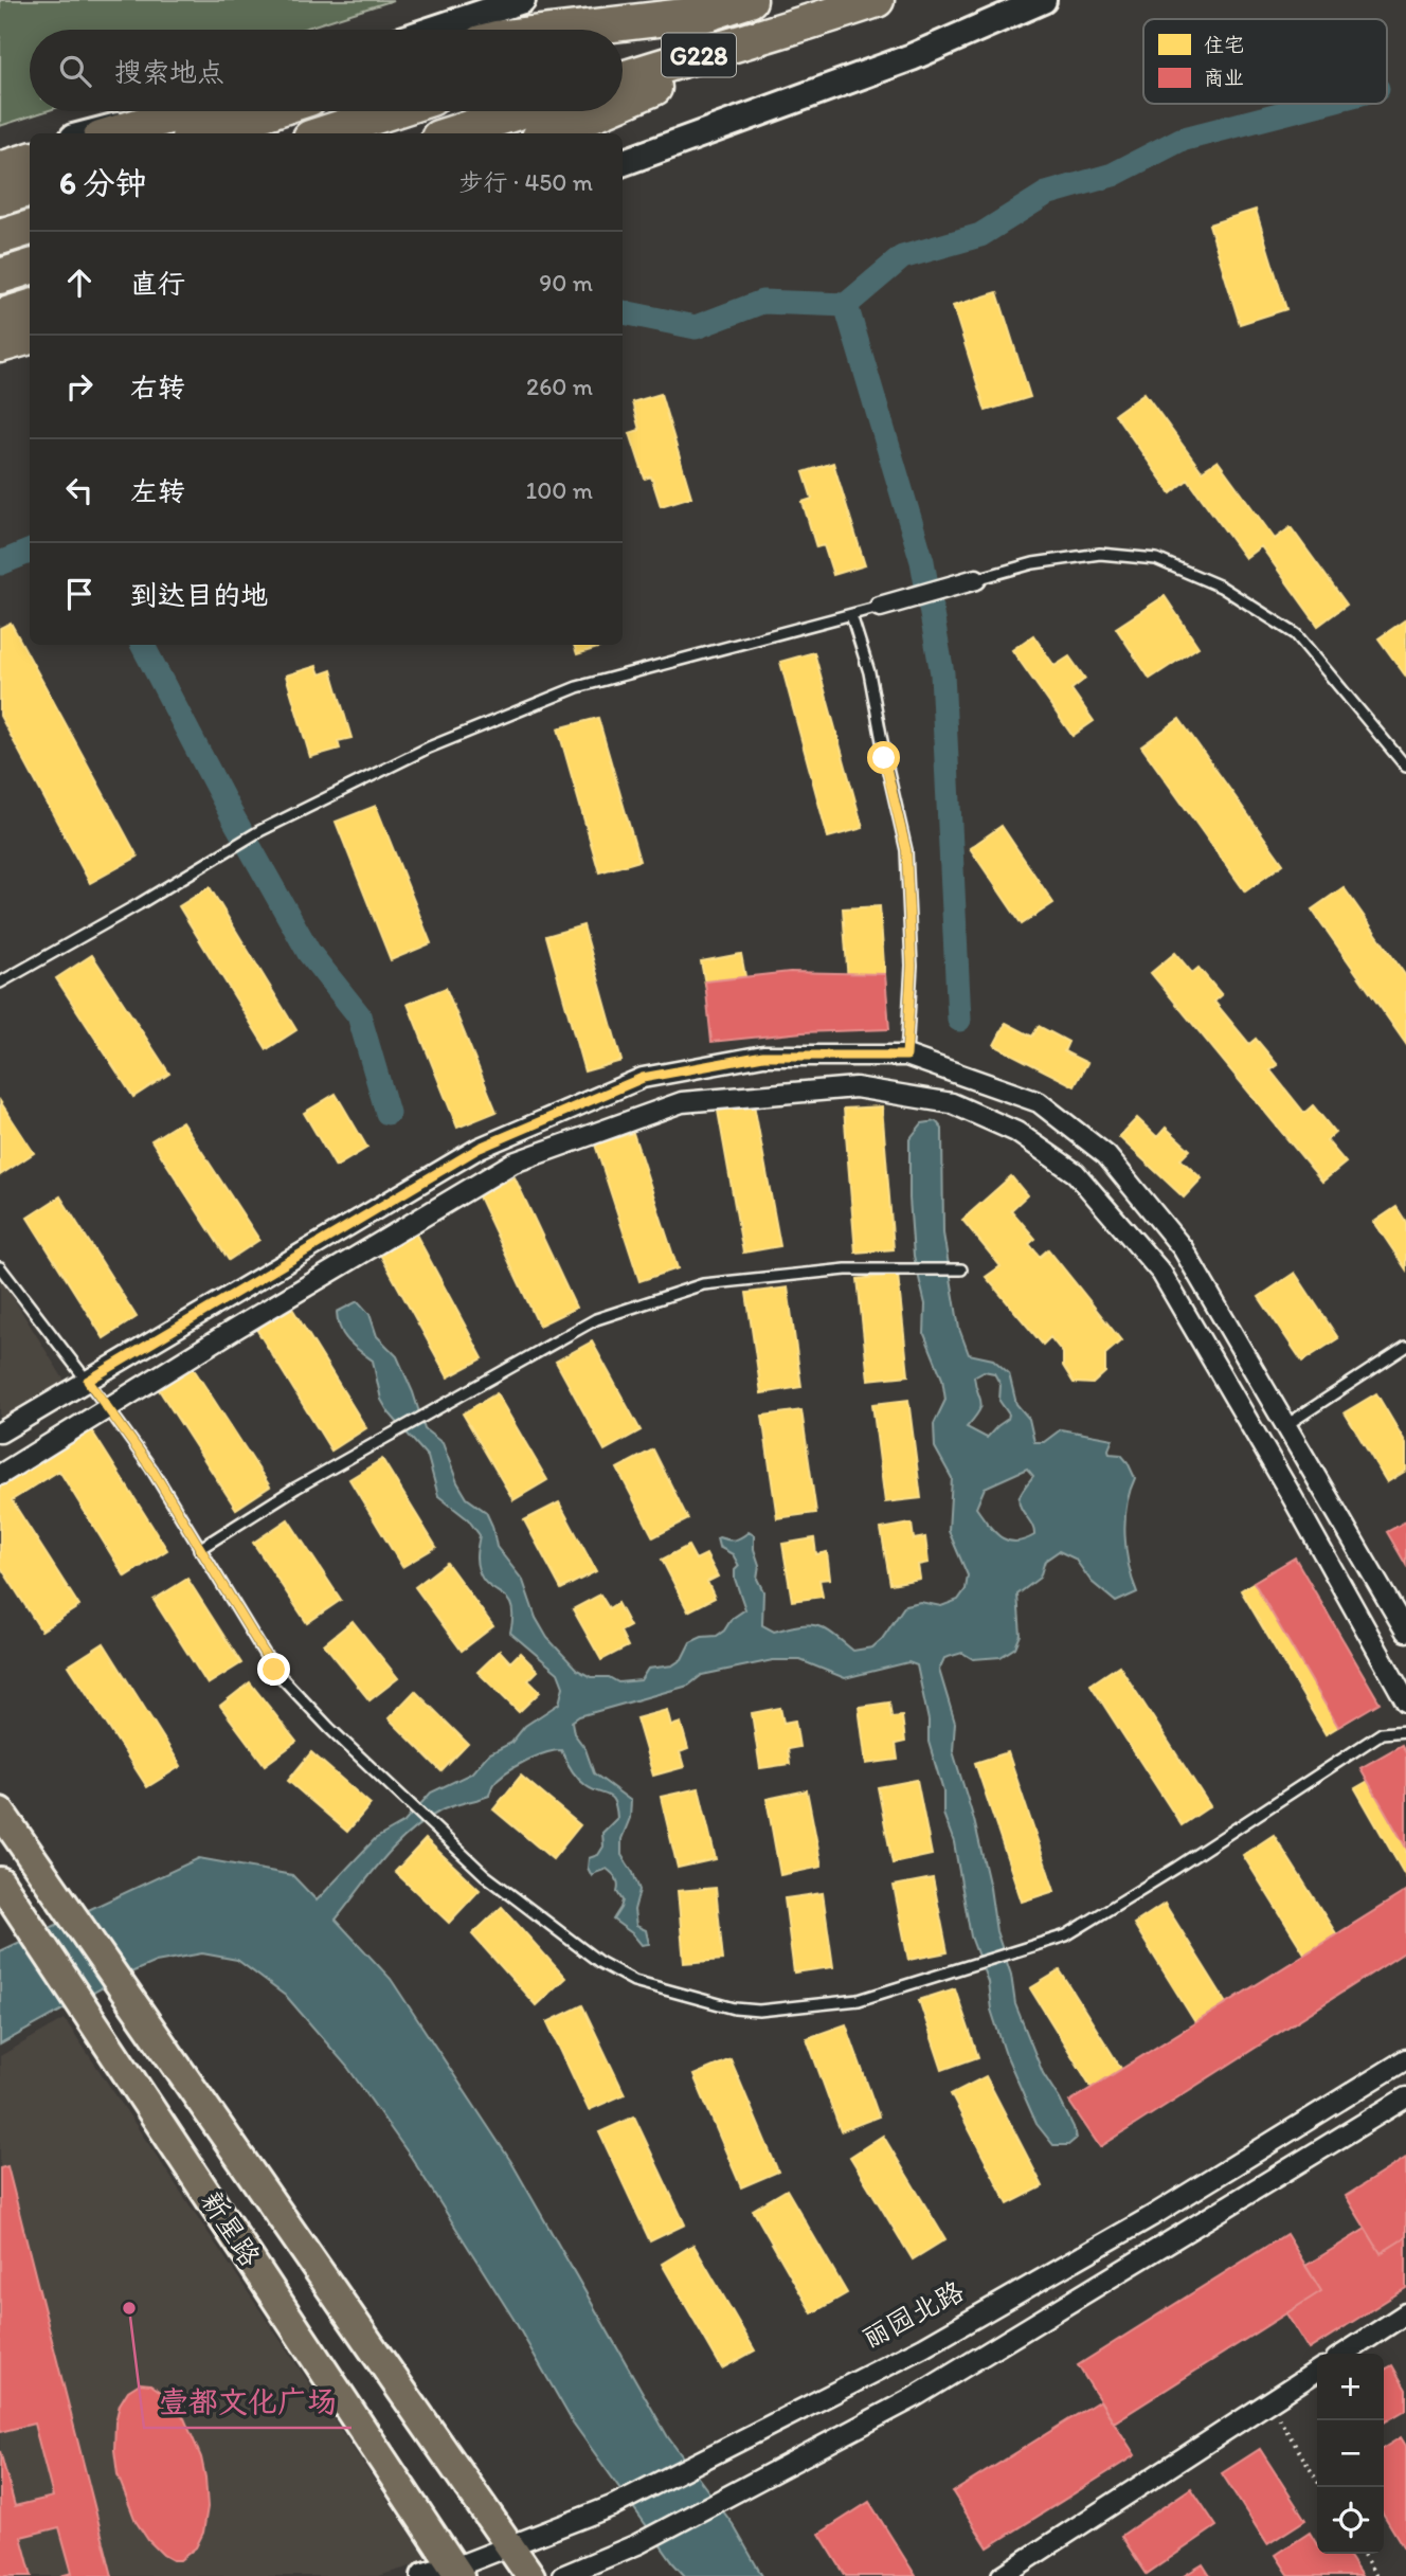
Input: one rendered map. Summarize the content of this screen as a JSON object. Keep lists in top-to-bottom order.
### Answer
{
  "streets": {
    "highway": ["G228"],
    "main road": ["新星路", "丽园北路"]
  },
  "crossings": [
    ["新星路", "丽园北路"]
  ],
  "places": ["壹都文化广场"],
  "legend": ["住宅", "商业"],
  "page": {
    "search": "搜索地点",
    "heading": ["6 分钟", "步行 · 450 m"],
    "list": [
      ["直行", "90 m"],
      ["右转", "260 m"],
      ["左转", "100 m"],
      "到达目的地"
    ],
    "map_buttons": ["+", "−"]
  }
}
